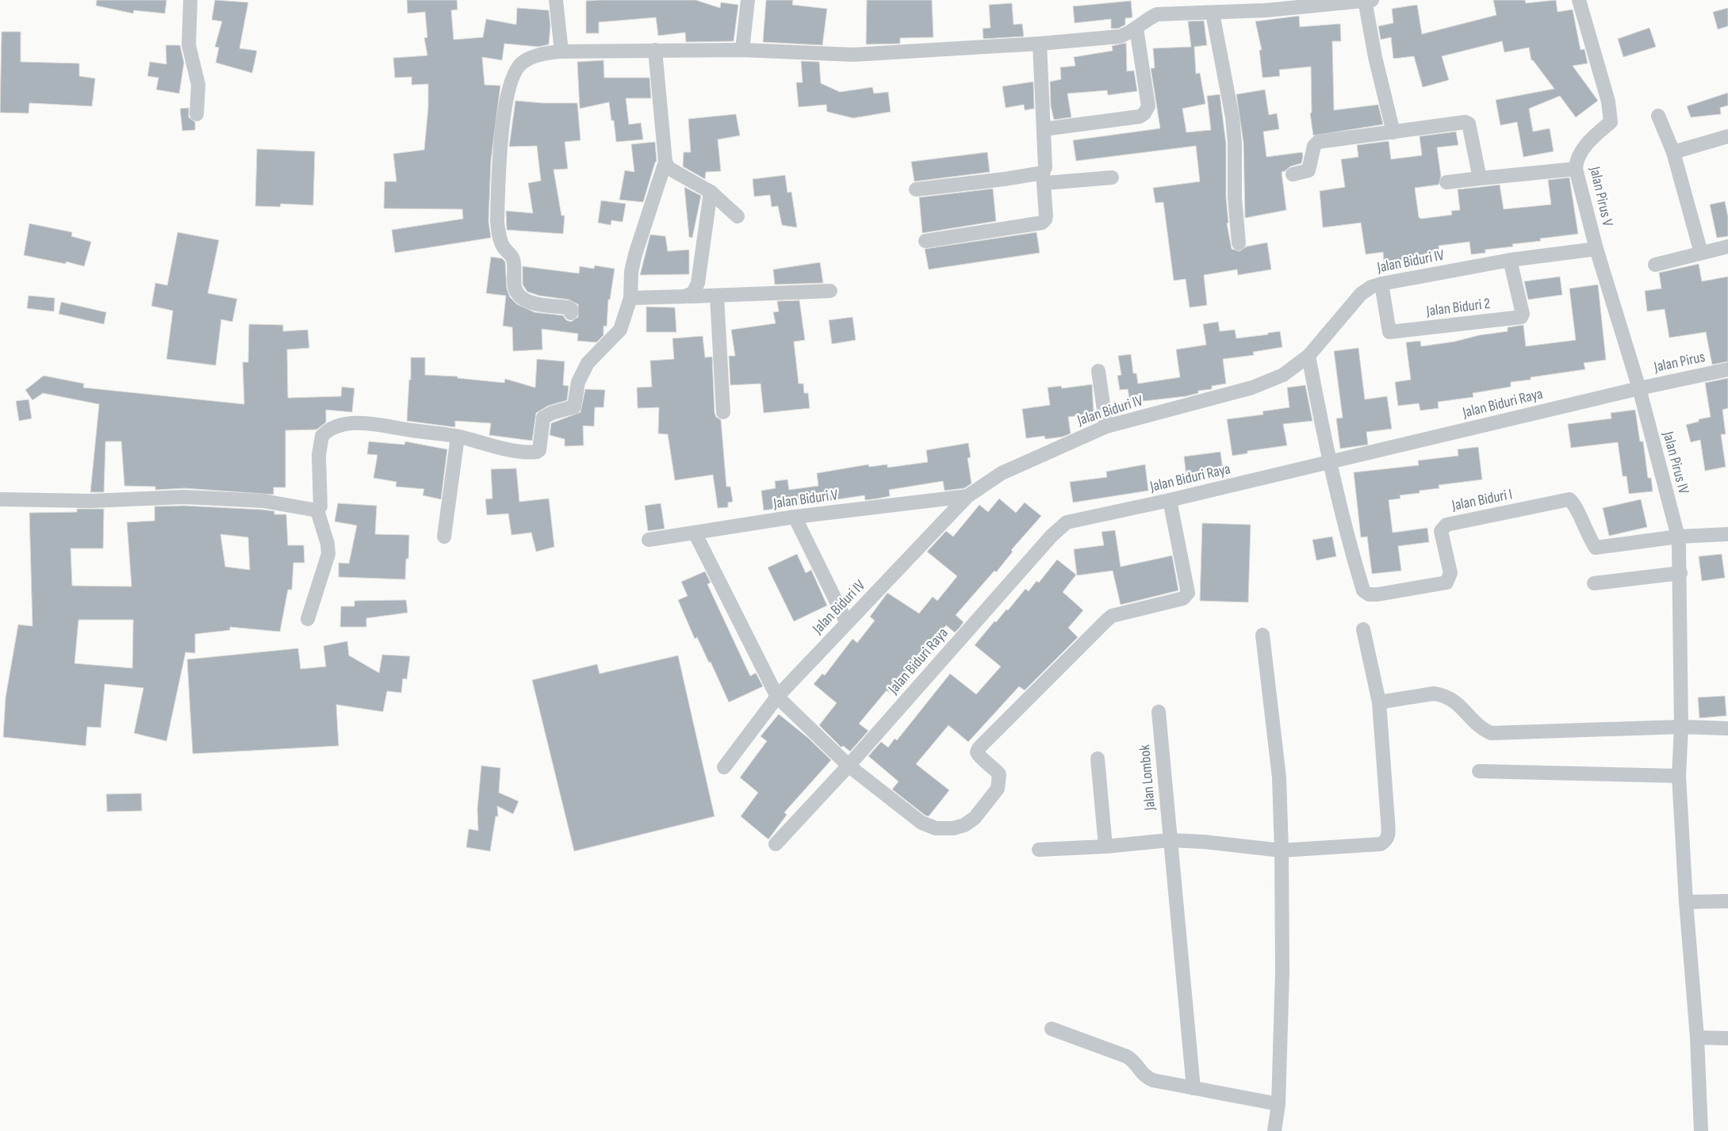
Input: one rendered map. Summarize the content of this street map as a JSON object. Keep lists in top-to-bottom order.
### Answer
{
  "streets": {
    "street": [
      "Jalan Pirus V",
      "Jalan Biduri IV",
      "Jalan Biduri 2",
      "Jalan Pirus",
      "Jalan Biduri Raya",
      "Jalan Pirus IV",
      "Jalan Biduri V",
      "Jalan Biduri I",
      "Jalan Lombok"
    ]
  },
  "crossings": [
    ["Jalan Pirus V", "Jalan Biduri IV"],
    ["Jalan Pirus V", "Jalan Pirus"],
    ["Jalan Pirus V", "Jalan Biduri Raya"],
    ["Jalan Pirus V", "Jalan Pirus IV"],
    ["Jalan Biduri IV", "Jalan Biduri 2"],
    ["Jalan Biduri IV", "Jalan Biduri V"],
    ["Jalan Pirus", "Jalan Biduri Raya"],
    ["Jalan Pirus", "Jalan Pirus IV"],
    ["Jalan Biduri Raya", "Jalan Pirus IV"],
    ["Jalan Biduri Raya", "Jalan Biduri I"],
    ["Jalan Pirus IV", "Jalan Biduri I"]
  ]
}
